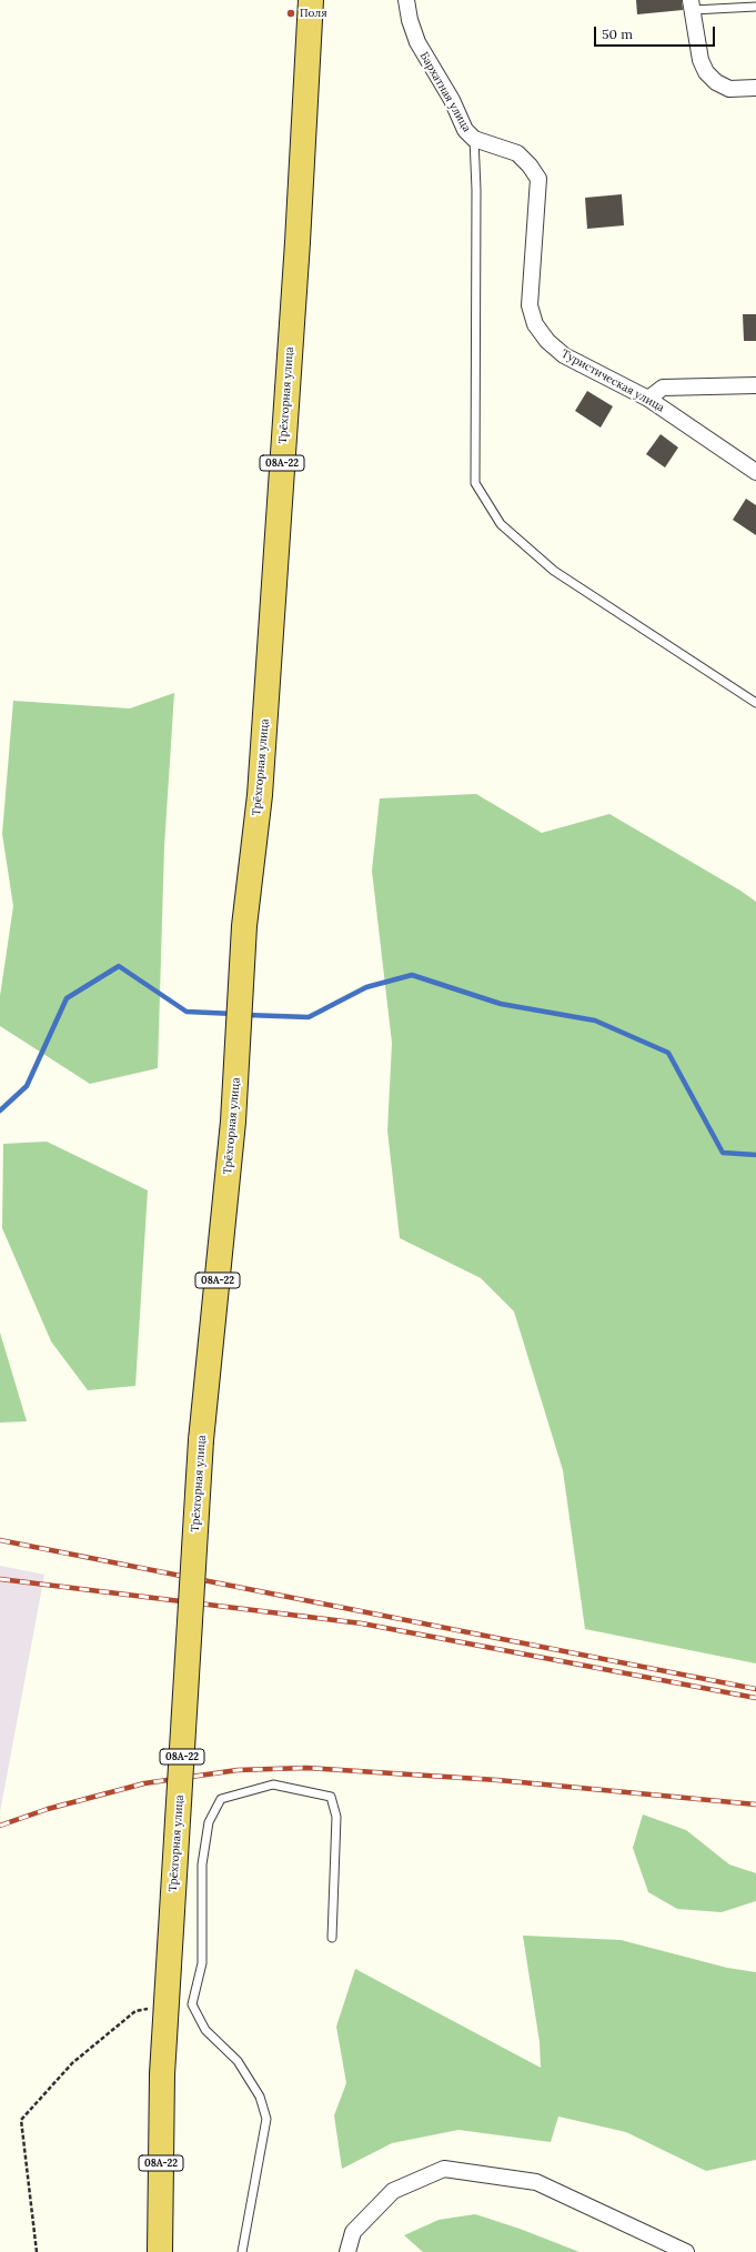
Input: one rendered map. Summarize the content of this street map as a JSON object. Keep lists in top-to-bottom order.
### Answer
{
  "streets": {
    "highway": ["Трёхгорная улица", "08А-22"],
    "street": ["Бархатная улица", "Туристическая улица"]
  },
  "crossings": [
    ["Бархатная улица", "Туристическая улица"]
  ],
  "places": ["Поля"],
  "scale_bar": "50 m"
}
